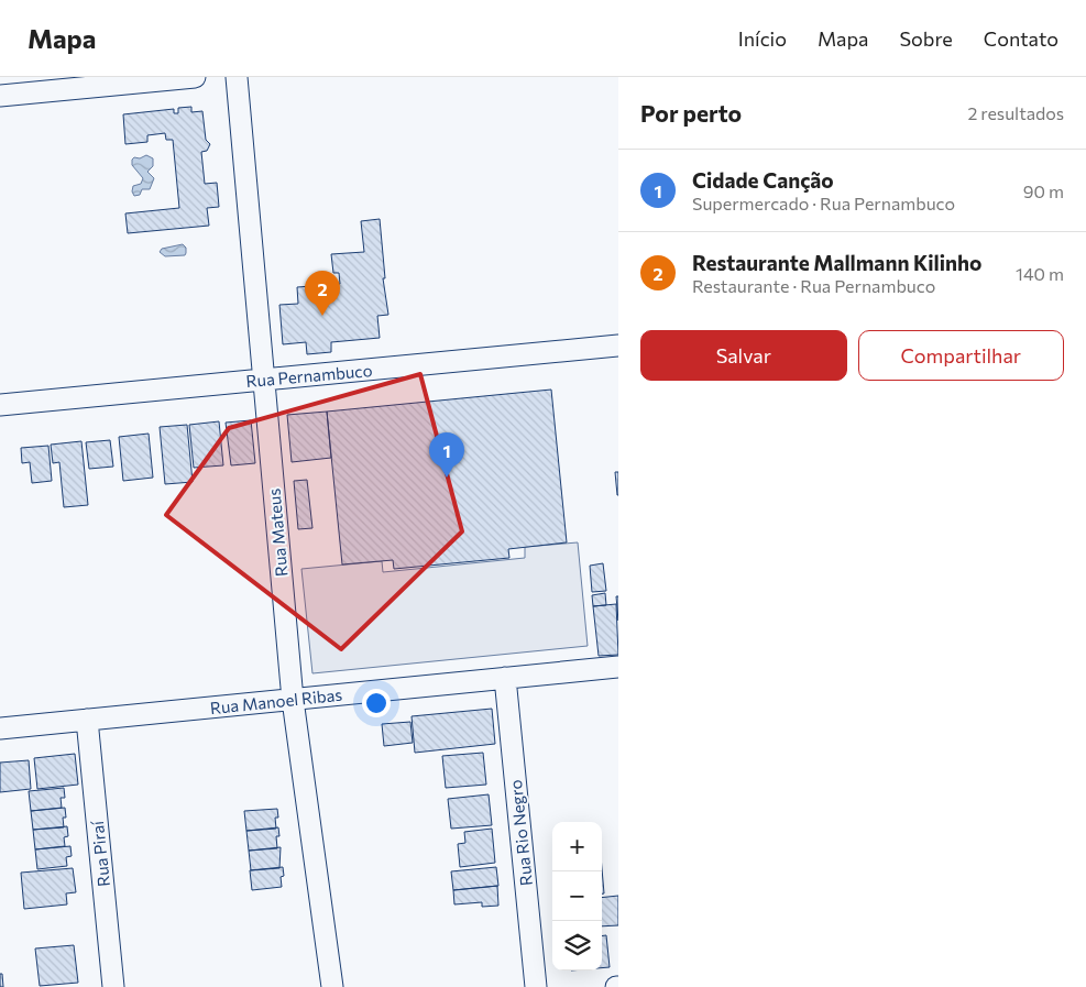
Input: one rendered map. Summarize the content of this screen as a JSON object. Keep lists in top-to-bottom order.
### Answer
{
  "streets": {
    "street": [
      "Rua Pernambuco",
      "Rua Mateus",
      "Rua Manoel Ribas",
      "Rua Rio Negro",
      "Rua Piraí"
    ]
  },
  "crossings": [
    ["Rua Pernambuco", "Rua Mateus"],
    ["Rua Mateus", "Rua Manoel Ribas"],
    ["Rua Manoel Ribas", "Rua Rio Negro"],
    ["Rua Manoel Ribas", "Rua Piraí"]
  ],
  "page": {
    "header": "Mapa",
    "nav": [
      "Início",
      "Mapa",
      "Sobre",
      "Contato"
    ],
    "heading": ["Por perto", "2 resultados"],
    "list": [
      {
        "mark": "1",
        "name": "Cidade Canção",
        "note": "Supermercado · Rua Pernambuco",
        "value": "90 m"
      },
      {
        "mark": "2",
        "name": "Restaurante Mallmann Kilinho",
        "note": "Restaurante · Rua Pernambuco",
        "value": "140 m"
      }
    ],
    "pins": ["2", "1"],
    "buttons": ["Salvar", "Compartilhar"],
    "map_buttons": ["+", "−"]
  }
}
